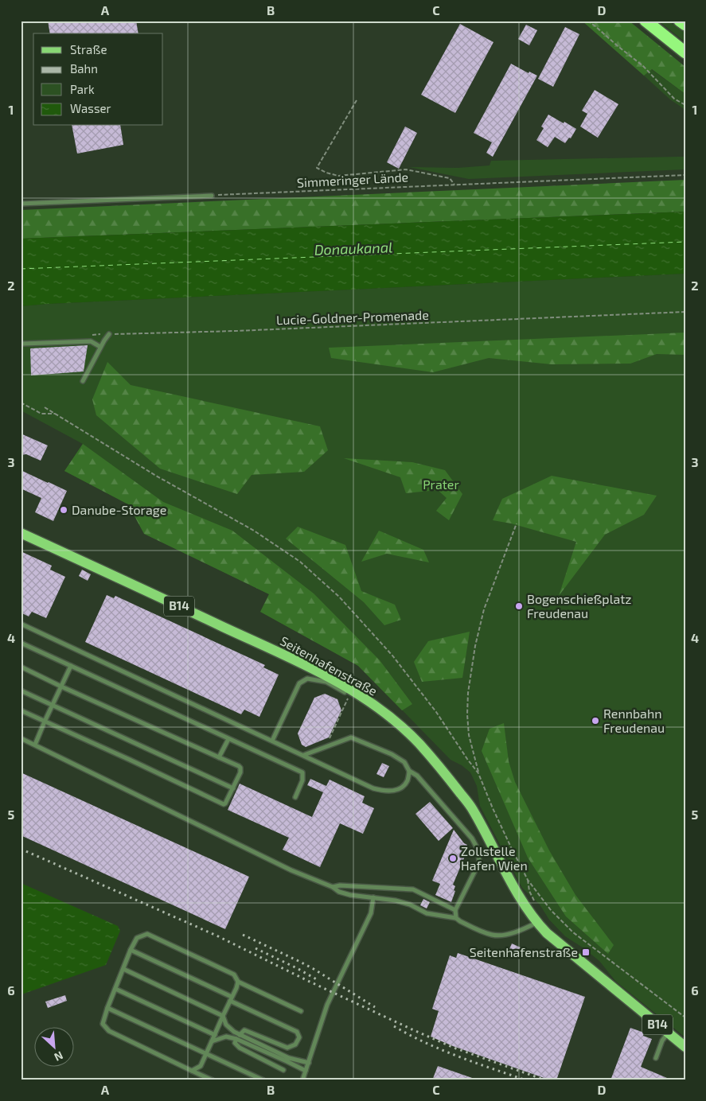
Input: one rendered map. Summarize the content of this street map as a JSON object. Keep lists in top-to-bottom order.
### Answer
{
  "streets": {
    "main road": ["B14", "Seitenhafenstraße"],
    "path": ["Simmeringer Lände", "Lucie-Goldner-Promenade"]
  },
  "water": ["Donaukanal"],
  "parks": ["Prater"],
  "places": {
    "other": [
      "Danube-Storage",
      "Bogenschießplatz Freudenau",
      "Rennbahn Freudenau",
      "Zollstelle Hafen Wien"
    ],
    "transit": ["Seitenhafenstraße"]
  },
  "legend": [
    "Straße",
    "Bahn",
    "Park",
    "Wasser"
  ],
  "north": "bottom right",
  "grid": {
    "columns": [
      "A",
      "B",
      "C",
      "D"
    ],
    "rows": [
      "1",
      "2",
      "3",
      "4",
      "5",
      "6"
    ]
  }
}
